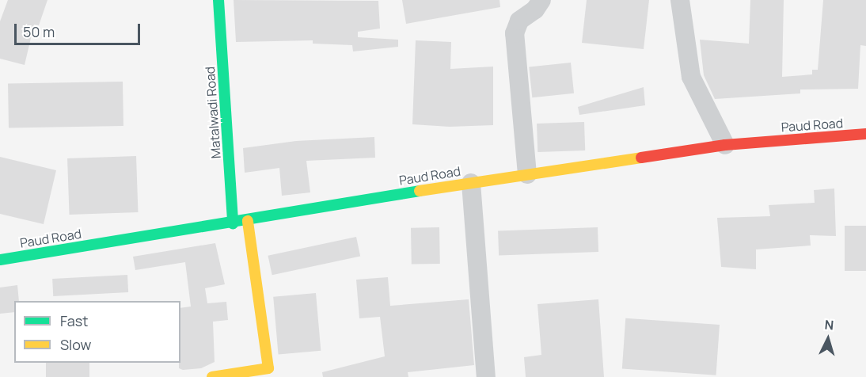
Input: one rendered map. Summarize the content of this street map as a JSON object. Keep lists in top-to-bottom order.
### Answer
{
  "streets": {
    "main road": ["Matalwadi Road", "Paud Road"]
  },
  "crossings": [
    ["Matalwadi Road", "Paud Road"]
  ],
  "legend": ["Fast", "Slow"],
  "scale_bar": "50 m",
  "north": "top"
}
